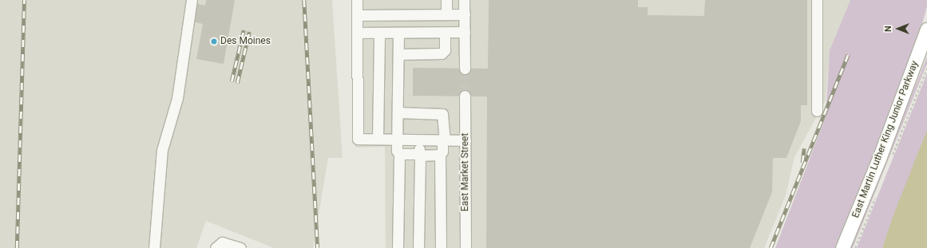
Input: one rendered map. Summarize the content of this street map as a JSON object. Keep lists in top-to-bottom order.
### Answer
{
  "streets": {
    "main road": ["East Martin Luther King Junior Parkway"],
    "street": ["East Market Street"]
  },
  "places": ["Des Moines"],
  "north": "left"
}
